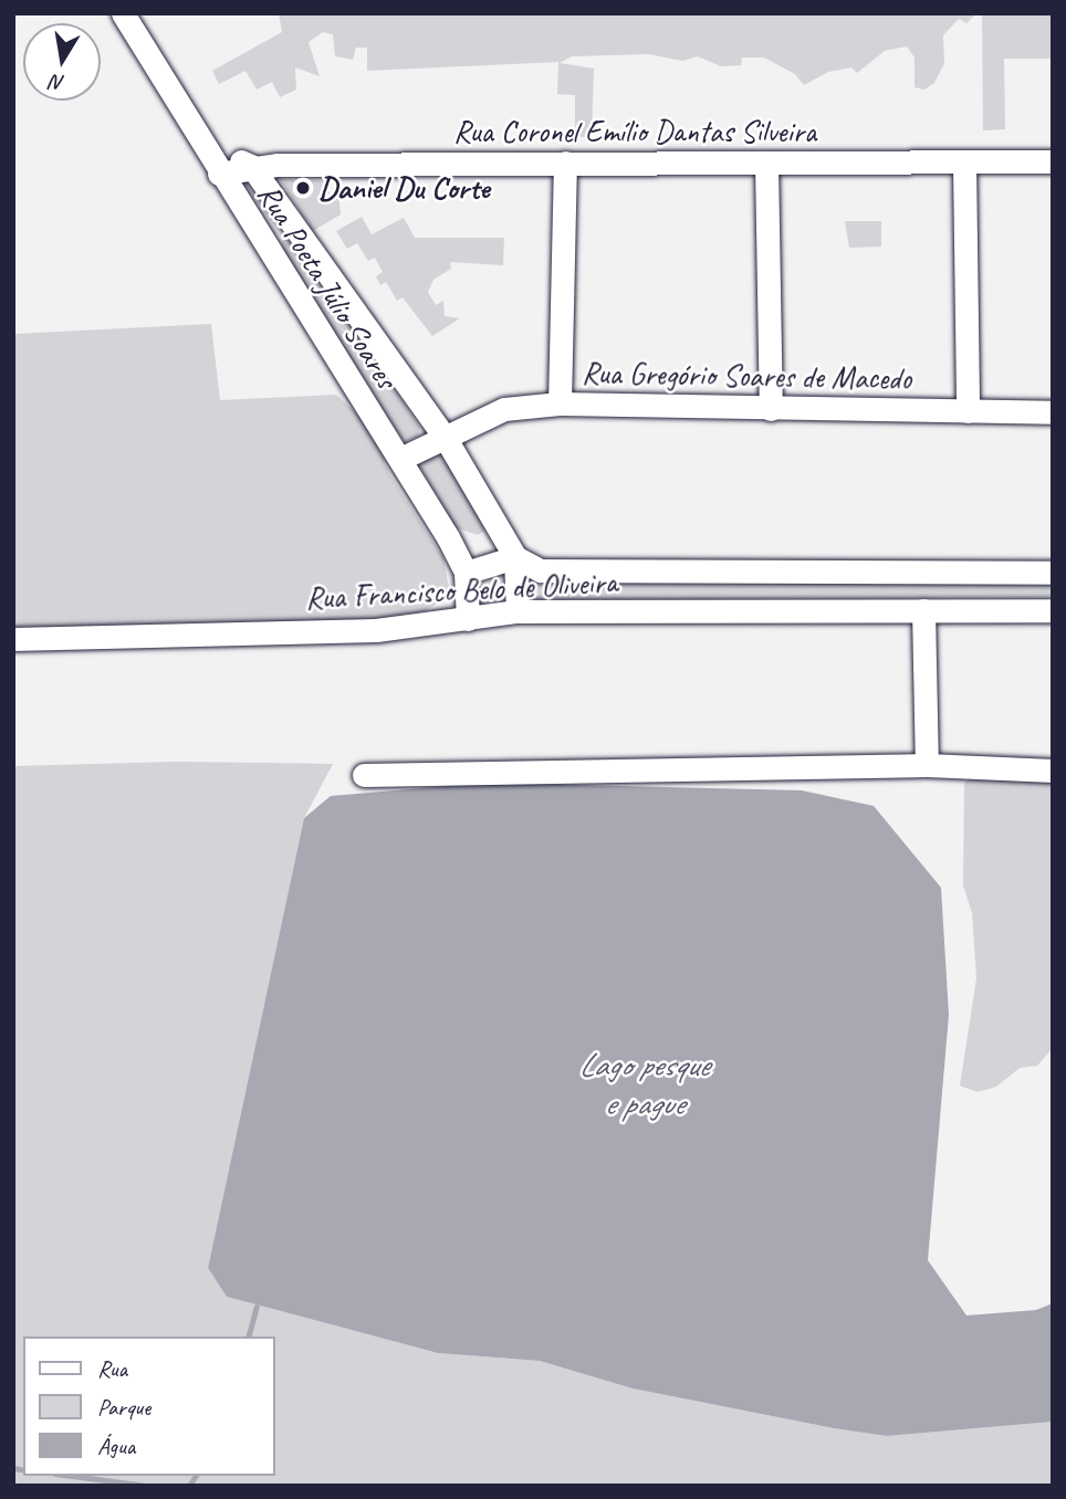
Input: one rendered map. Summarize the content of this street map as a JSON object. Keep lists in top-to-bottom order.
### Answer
{
  "streets": {
    "street": [
      "Rua Coronel Emílio Dantas Silveira",
      "Rua Poeta Júlio Soares",
      "Rua Gregório Soares de Macedo",
      "Rua Francisco Belo de Oliveira"
    ]
  },
  "crossings": [
    ["Rua Coronel Emílio Dantas Silveira", "Rua Poeta Júlio Soares"],
    ["Rua Poeta Júlio Soares", "Rua Gregório Soares de Macedo"],
    ["Rua Poeta Júlio Soares", "Rua Francisco Belo de Oliveira"]
  ],
  "water": ["Lago pesque e pague"],
  "places": ["Daniel Du Corte"],
  "legend": ["Rua", "Parque", "Água"],
  "north": "bottom"
}
